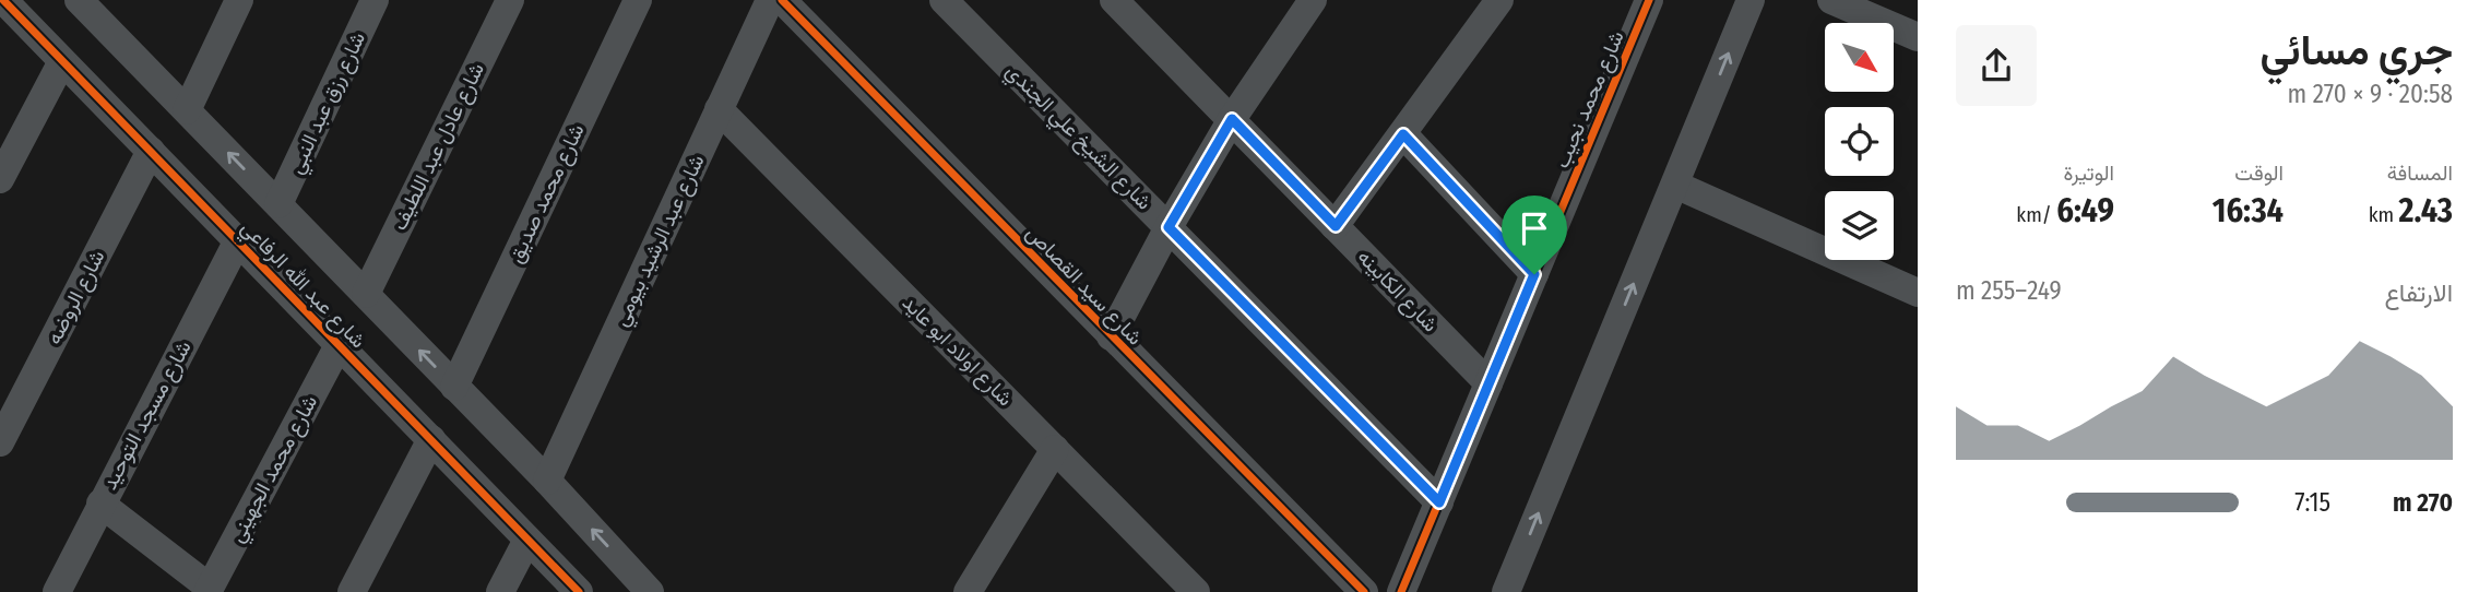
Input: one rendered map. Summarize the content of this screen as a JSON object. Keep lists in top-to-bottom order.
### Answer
{
  "streets": {
    "street": [
      "شارع محمد نجيب",
      "شارع رزق عبد النبي",
      "شارع الشيخ علي الجندي",
      "شارع عادل عبد اللطيف",
      "شارع محمد صديق",
      "شارع عبد الرشيد بيومي",
      "شارع عبد الله الرفاعي",
      "شارع سيد القصاص",
      "شارع الكابينه",
      "شارع الروضه",
      "شارع اولاد ابو عايد",
      "شارع مسجد التوحيد",
      "شارع محمد الجهيني"
    ]
  },
  "crossings": [
    ["شارع محمد نجيب", "شارع الشيخ علي الجندي"],
    ["شارع محمد نجيب", "شارع الكابينه"],
    ["شارع رزق عبد النبي", "شارع عبد الله الرفاعي"],
    ["شارع عادل عبد اللطيف", "شارع عبد الله الرفاعي"],
    ["شارع محمد صديق", "شارع عبد الله الرفاعي"],
    ["شارع عبد الرشيد بيومي", "شارع عبد الله الرفاعي"],
    ["شارع عبد الرشيد بيومي", "شارع اولاد ابو عايد"],
    ["شارع عبد الله الرفاعي", "شارع الروضه"],
    ["شارع عبد الله الرفاعي", "شارع مسجد التوحيد"],
    ["شارع عبد الله الرفاعي", "شارع محمد الجهيني"]
  ],
  "north": "bottom right",
  "page": {
    "heading": ["جري مسائي", "20:58 · 9 × 270 m"],
    "stats": [
      ["المسافة", "2.43 km"],
      ["الوقت", "16:34"],
      ["الوتيرة", "6:49 /km"]
    ],
    "chart": ["الارتفاع", "249–255 m"],
    "list": [
      {
        "name": "270 m",
        "note": "7:15"
      }
    ]
  }
}
